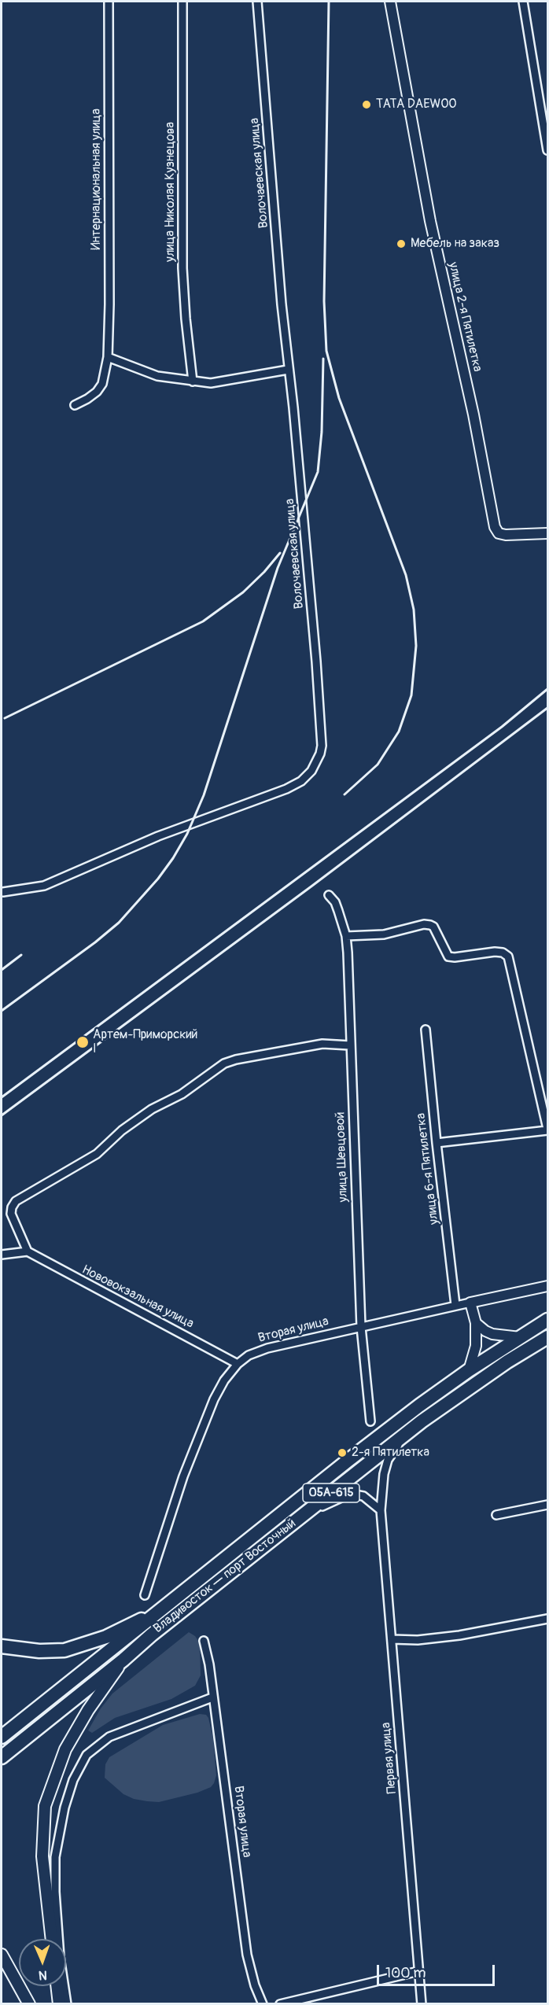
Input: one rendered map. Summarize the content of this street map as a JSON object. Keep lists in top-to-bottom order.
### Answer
{
  "streets": {
    "highway": ["05А-615", "Владивосток — порт Восточный"],
    "main road": ["улица 2-я Пятилетка", "Вторая улица"],
    "street": [
      "Волочаевская улица",
      "Интернациональная улица",
      "улица Николая Кузнецова",
      "улица Шевцовой",
      "улица 6-я Пятилетка",
      "Нововокзальная улица",
      "Первая улица"
    ]
  },
  "crossings": [
    ["улица Шевцовой", "Вторая улица"],
    ["улица 6-я Пятилетка", "Вторая улица"],
    ["Нововокзальная улица", "Вторая улица"],
    ["Владивосток — порт Восточный", "Первая улица"]
  ],
  "places": [
    "TATA DAEWOO",
    "Мебель на заказ",
    "Артем-Приморский I",
    "2-я Пятилетка"
  ],
  "scale_bar": "100 m",
  "north": "bottom"
}
